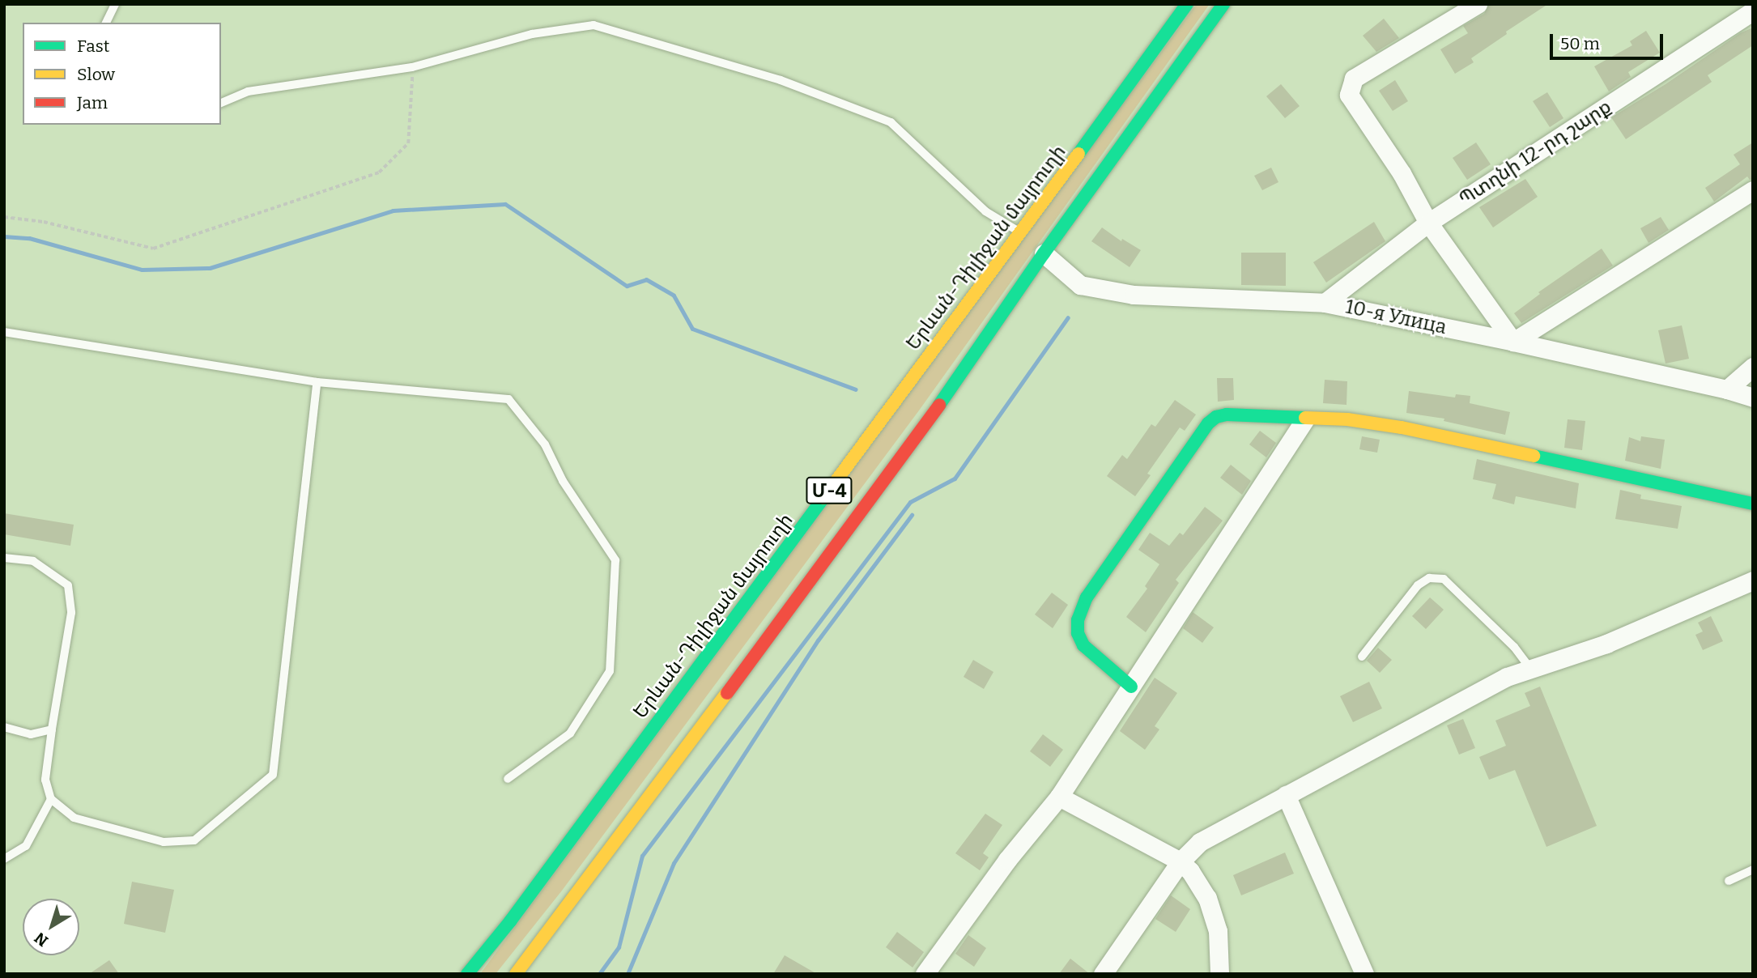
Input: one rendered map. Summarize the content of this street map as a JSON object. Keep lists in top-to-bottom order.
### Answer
{
  "streets": {
    "main road": ["Երևան-Դիլիջան մայրուղի", "Մ-4"],
    "street": ["Պտղնի 12-րդ շարք", "10-я Улица"]
  },
  "crossings": [
    ["Պտղնի 12-րդ շարք", "10-я Улица"],
    ["10-я Улица", "Մ-4"]
  ],
  "legend": ["Fast", "Slow", "Jam"],
  "scale_bar": "50 m",
  "north": "bottom left"
}
